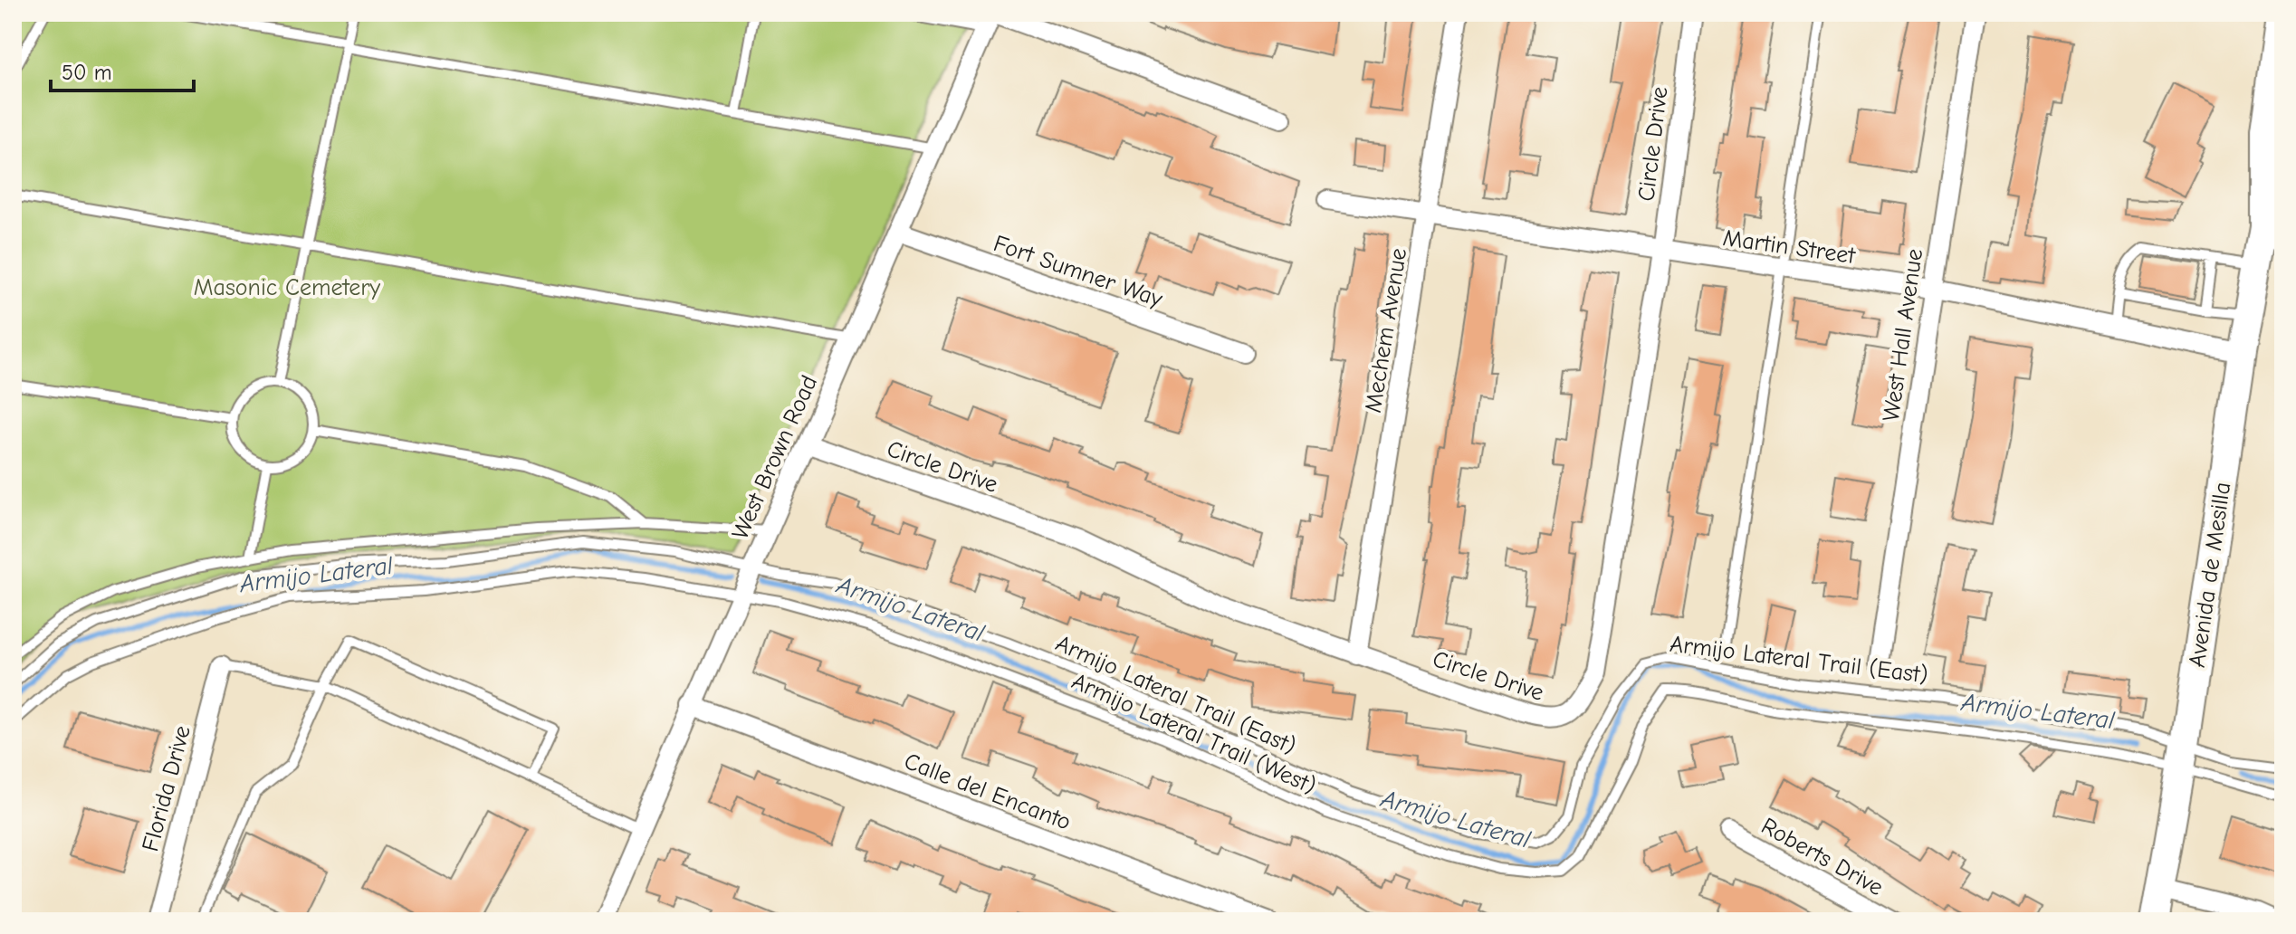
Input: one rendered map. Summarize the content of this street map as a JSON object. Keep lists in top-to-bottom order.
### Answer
{
  "streets": {
    "main road": ["Avenida de Mesilla"],
    "street": [
      "Circle Drive",
      "Martin Street",
      "Fort Sumner Way",
      "Mechem Avenue",
      "West Hall Avenue",
      "West Brown Road",
      "Florida Drive",
      "Calle del Encanto",
      "Roberts Drive"
    ],
    "lane": ["Armijo Lateral Trail (East)", "Armijo Lateral Trail (West)"]
  },
  "crossings": [
    ["Circle Drive", "Martin Street"],
    ["Circle Drive", "Mechem Avenue"],
    ["Circle Drive", "West Brown Road"],
    ["Martin Street", "Mechem Avenue"],
    ["Martin Street", "West Hall Avenue"],
    ["Martin Street", "Avenida de Mesilla"],
    ["Fort Sumner Way", "West Brown Road"],
    ["West Brown Road", "Armijo Lateral Trail (East)"],
    ["West Brown Road", "Armijo Lateral Trail (West)"],
    ["West Brown Road", "Calle del Encanto"],
    ["Avenida de Mesilla", "Armijo Lateral Trail (East)"],
    ["Avenida de Mesilla", "Armijo Lateral Trail (West)"],
    ["Armijo Lateral Trail (East)", "Armijo Lateral Trail (West)"]
  ],
  "water": ["Armijo Lateral"],
  "parks": ["Masonic Cemetery"],
  "scale_bar": "50 m"
}
